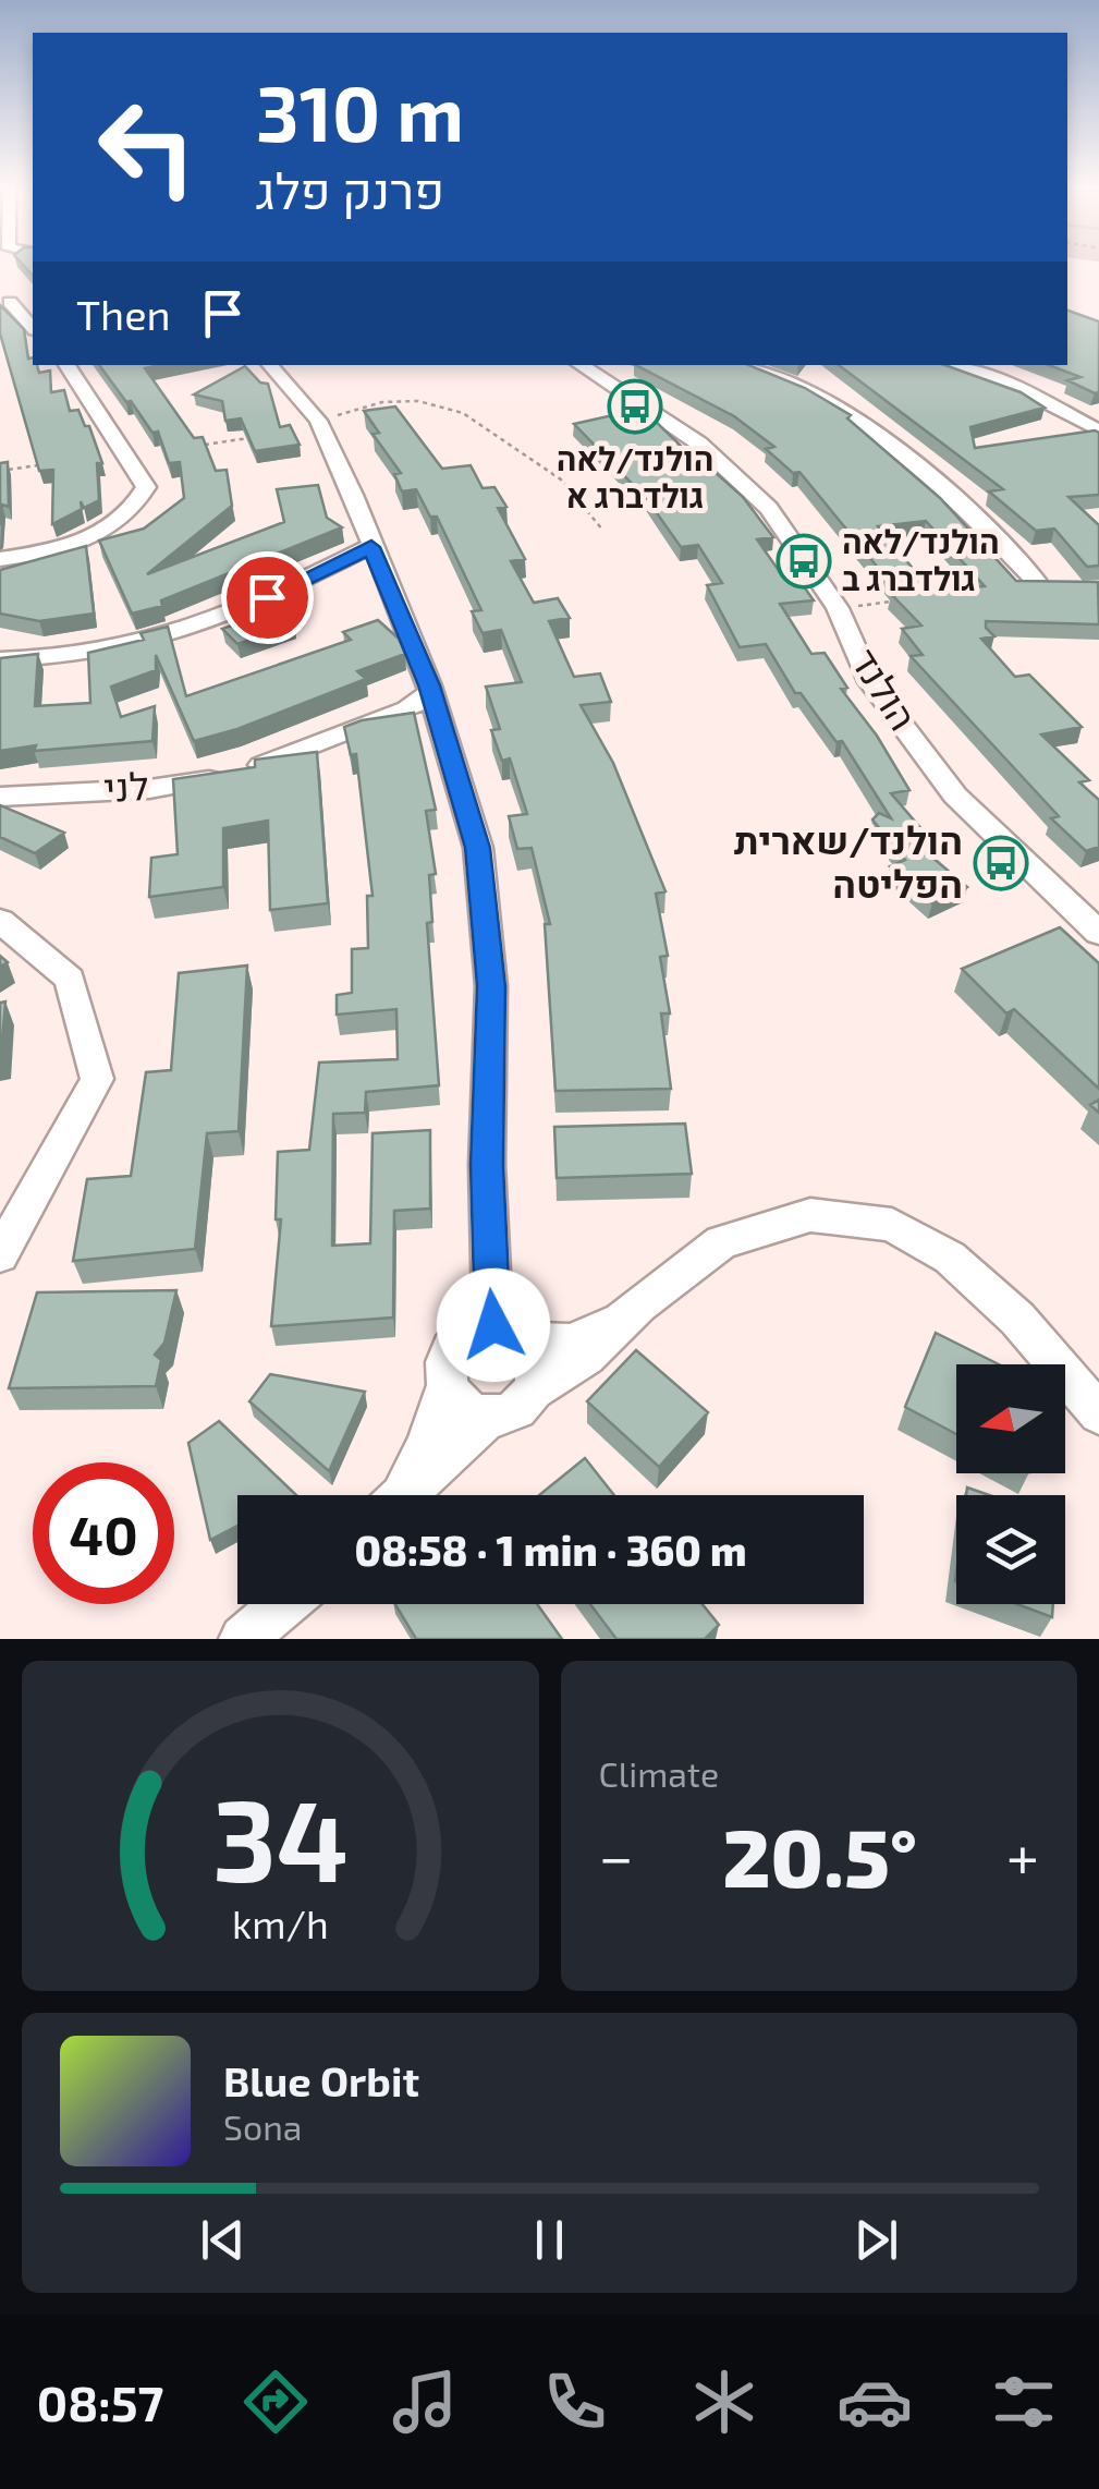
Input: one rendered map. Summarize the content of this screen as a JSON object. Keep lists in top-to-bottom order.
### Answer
{
  "streets": {
    "street": ["הולנד", "לני"]
  },
  "places": {
    "bus stop": ["הולנד/לאה גולדברג א", "הולנד/לאה גולדברג ב", "הולנד/שארית הפליטה"]
  },
  "north": "left",
  "page": {
    "turn": ["310 m", "פרנק פלג"],
    "then": "Then",
    "limit": "40",
    "trip": "08:58 · 1 min · 360 m",
    "tile": "Climate",
    "heat": ["−", "20.5°", "+"],
    "song": ["Blue Orbit", "Sona"],
    "tabs": "08:57",
    "gauge": ["34", "km/h"]
  }
}
